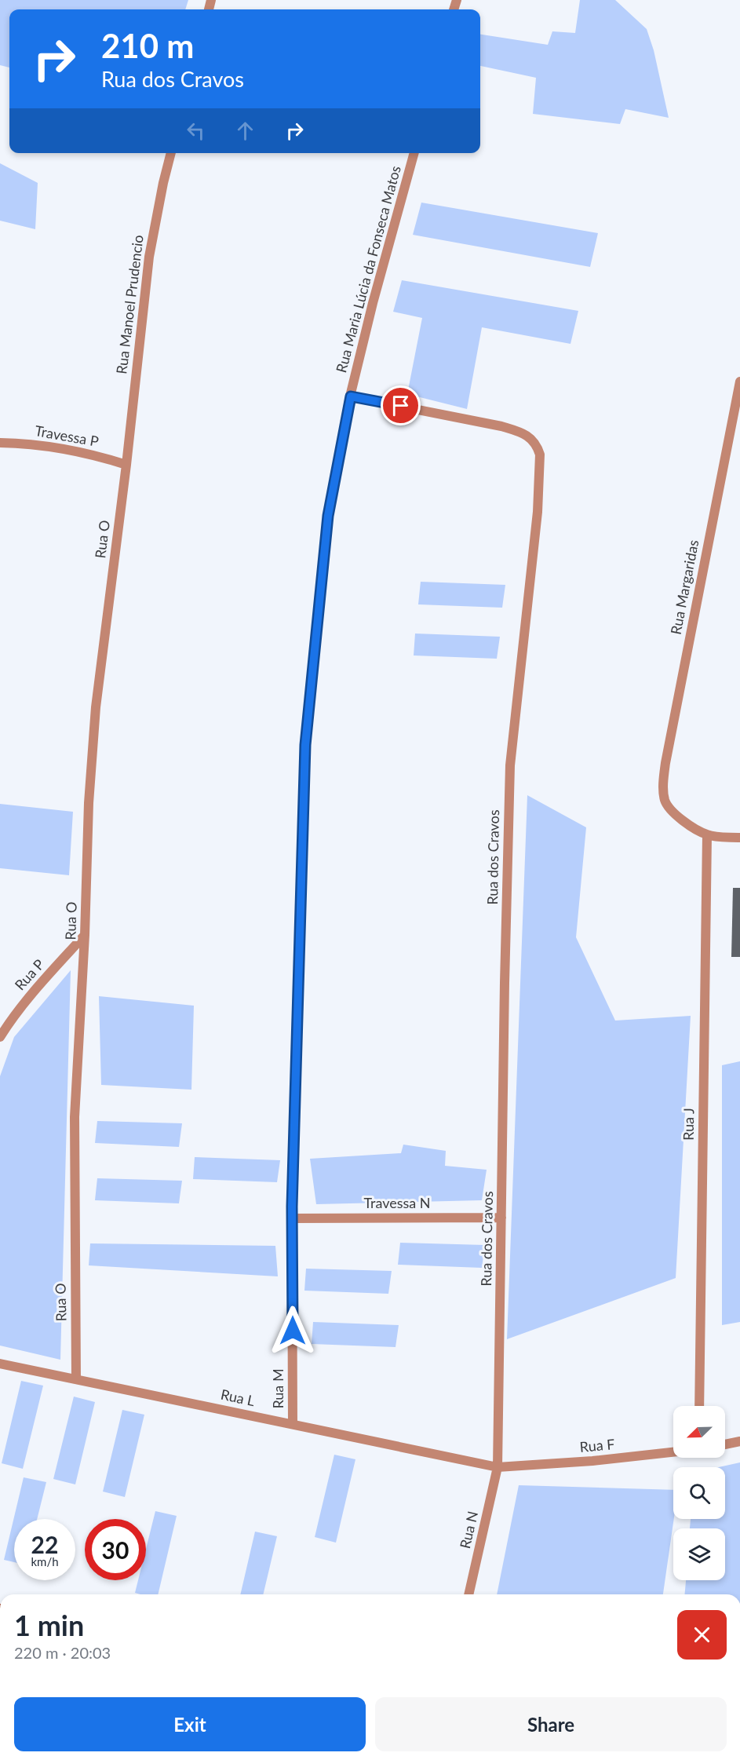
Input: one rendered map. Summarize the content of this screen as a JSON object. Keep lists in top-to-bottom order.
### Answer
{
  "streets": {
    "street": [
      "Rua Maria Lúcia da Fonseca Matos",
      "Rua Manoel Prudencio",
      "Travessa P",
      "Rua O",
      "Rua Margaridas",
      "Rua dos Cravos",
      "Rua P",
      "Rua J",
      "Travessa N",
      "Rua M",
      "Rua L",
      "Rua F",
      "Rua N"
    ]
  },
  "crossings": [
    ["Rua Maria Lúcia da Fonseca Matos", "Rua dos Cravos"],
    ["Rua Maria Lúcia da Fonseca Matos", "Rua M"],
    ["Rua Manoel Prudencio", "Travessa P"],
    ["Rua Manoel Prudencio", "Rua O"],
    ["Travessa P", "Rua O"],
    ["Rua O", "Rua P"],
    ["Rua O", "Rua L"],
    ["Rua Margaridas", "Rua J"],
    ["Rua dos Cravos", "Travessa N"],
    ["Rua dos Cravos", "Rua M"],
    ["Rua dos Cravos", "Rua L"],
    ["Rua dos Cravos", "Rua F"],
    ["Rua dos Cravos", "Rua N"],
    ["Travessa N", "Rua M"],
    ["Rua M", "Rua L"],
    ["Rua L", "Rua F"],
    ["Rua L", "Rua N"],
    ["Rua F", "Rua N"]
  ],
  "north": "bottom left",
  "page": {
    "turn": ["210 m", "Rua dos Cravos"],
    "speed": "22 km/h",
    "limit": "30",
    "heading": ["1 min", "220 m · 20:03"],
    "buttons": ["Exit", "Share"]
  }
}
